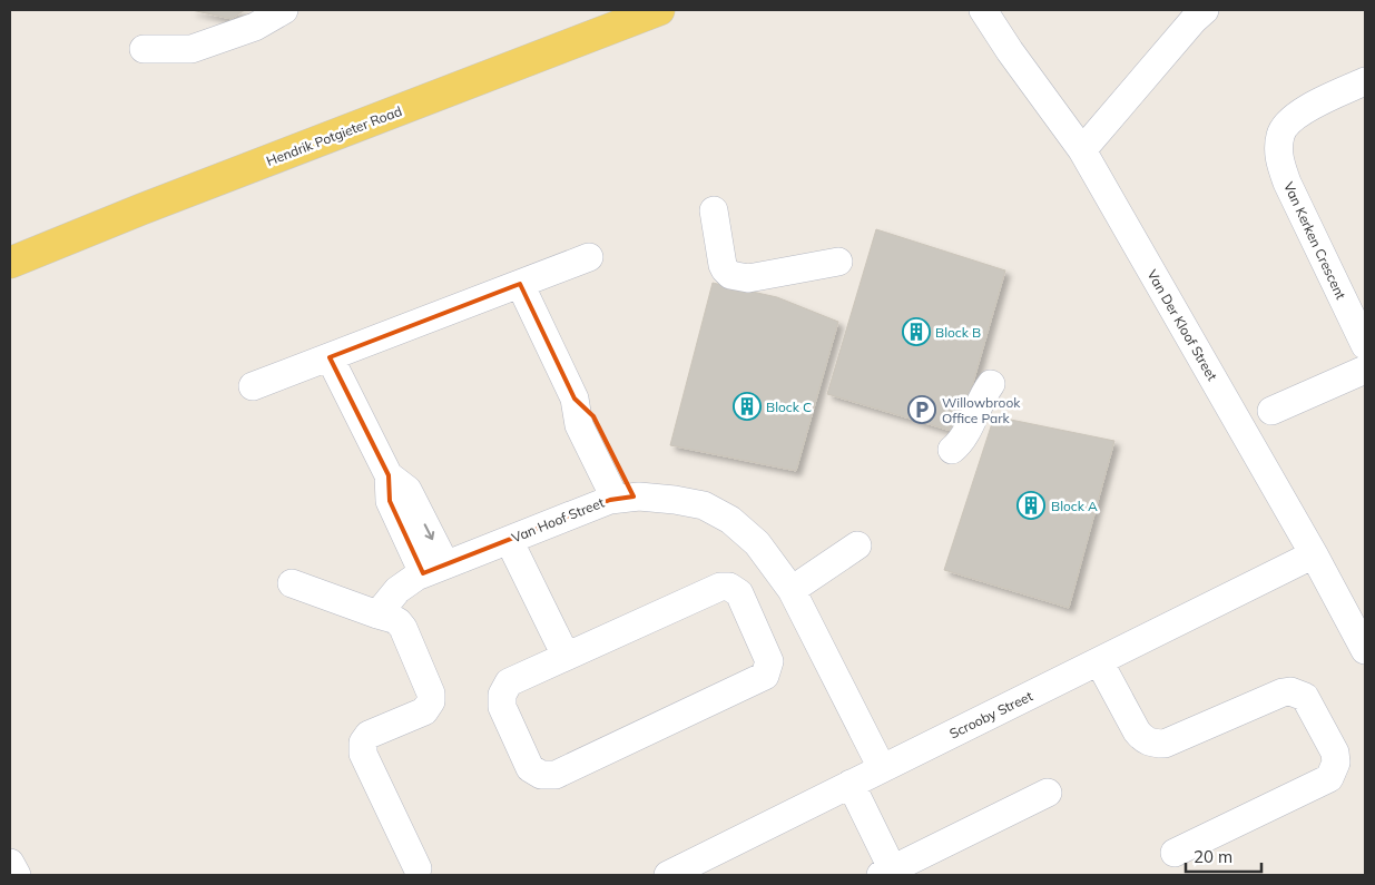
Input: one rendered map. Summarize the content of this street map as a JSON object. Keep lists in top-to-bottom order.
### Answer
{
  "streets": {
    "main road": ["Hendrik Potgieter Road"],
    "street": [
      "Van Kerken Crescent",
      "Van Der Kloof Street",
      "Van Hoof Street",
      "Scrooby Street"
    ]
  },
  "crossings": [
    ["Van Der Kloof Street", "Scrooby Street"],
    ["Van Hoof Street", "Scrooby Street"]
  ],
  "places": {
    "building": ["Block B", "Block C", "Block A"],
    "parking": ["Willowbrook Office Park"]
  },
  "scale_bar": "20 m"
}
